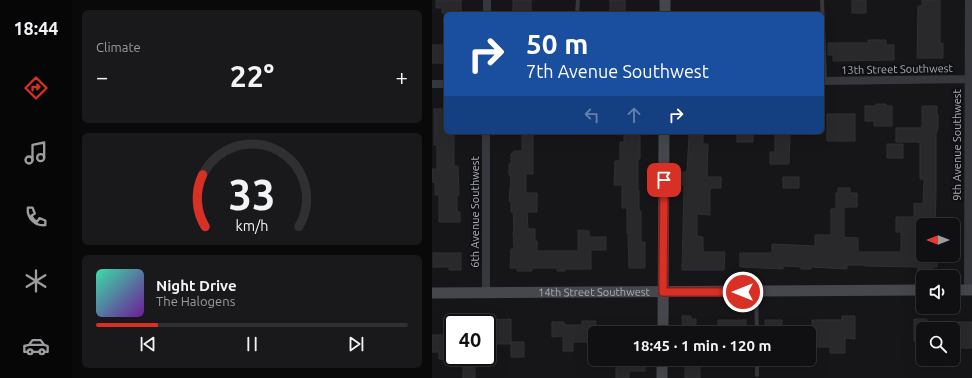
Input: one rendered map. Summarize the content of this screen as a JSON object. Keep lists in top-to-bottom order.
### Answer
{
  "streets": {
    "street": [
      "13th Street Southwest",
      "9th Avenue Southwest",
      "6th Avenue Southwest",
      "14th Street Southwest"
    ]
  },
  "crossings": [
    ["13th Street Southwest", "9th Avenue Southwest"],
    ["6th Avenue Southwest", "14th Street Southwest"]
  ],
  "north": "left",
  "page": {
    "tabs": "18:44",
    "tile": "Climate",
    "turn": ["50 m", "7th Avenue Southwest"],
    "heat": ["−", "22°", "+"],
    "song": ["Night Drive", "The Halogens"],
    "limit": "40",
    "trip": "18:45 · 1 min · 120 m",
    "gauge": ["33", "km/h"]
  }
}
